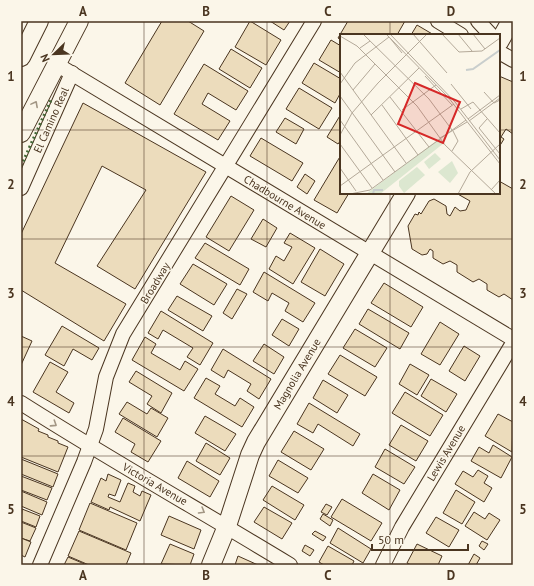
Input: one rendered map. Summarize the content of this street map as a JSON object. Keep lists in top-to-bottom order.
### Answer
{
  "streets": {
    "main road": ["El Camino Real", "Magnolia Avenue"],
    "street": [
      "Chadbourne Avenue",
      "Broadway",
      "Lewis Avenue",
      "Victoria Avenue"
    ]
  },
  "crossings": [
    ["El Camino Real", "Chadbourne Avenue"],
    ["Chadbourne Avenue", "Broadway"],
    ["Chadbourne Avenue", "Magnolia Avenue"],
    ["Chadbourne Avenue", "Lewis Avenue"],
    ["Broadway", "Victoria Avenue"],
    ["Magnolia Avenue", "Victoria Avenue"]
  ],
  "one_way": ["Victoria Avenue"],
  "scale_bar": "50 m",
  "north": "bottom left",
  "grid": {
    "columns": [
      "A",
      "B",
      "C",
      "D"
    ],
    "rows": [
      "1",
      "2",
      "3",
      "4",
      "5"
    ]
  }
}
